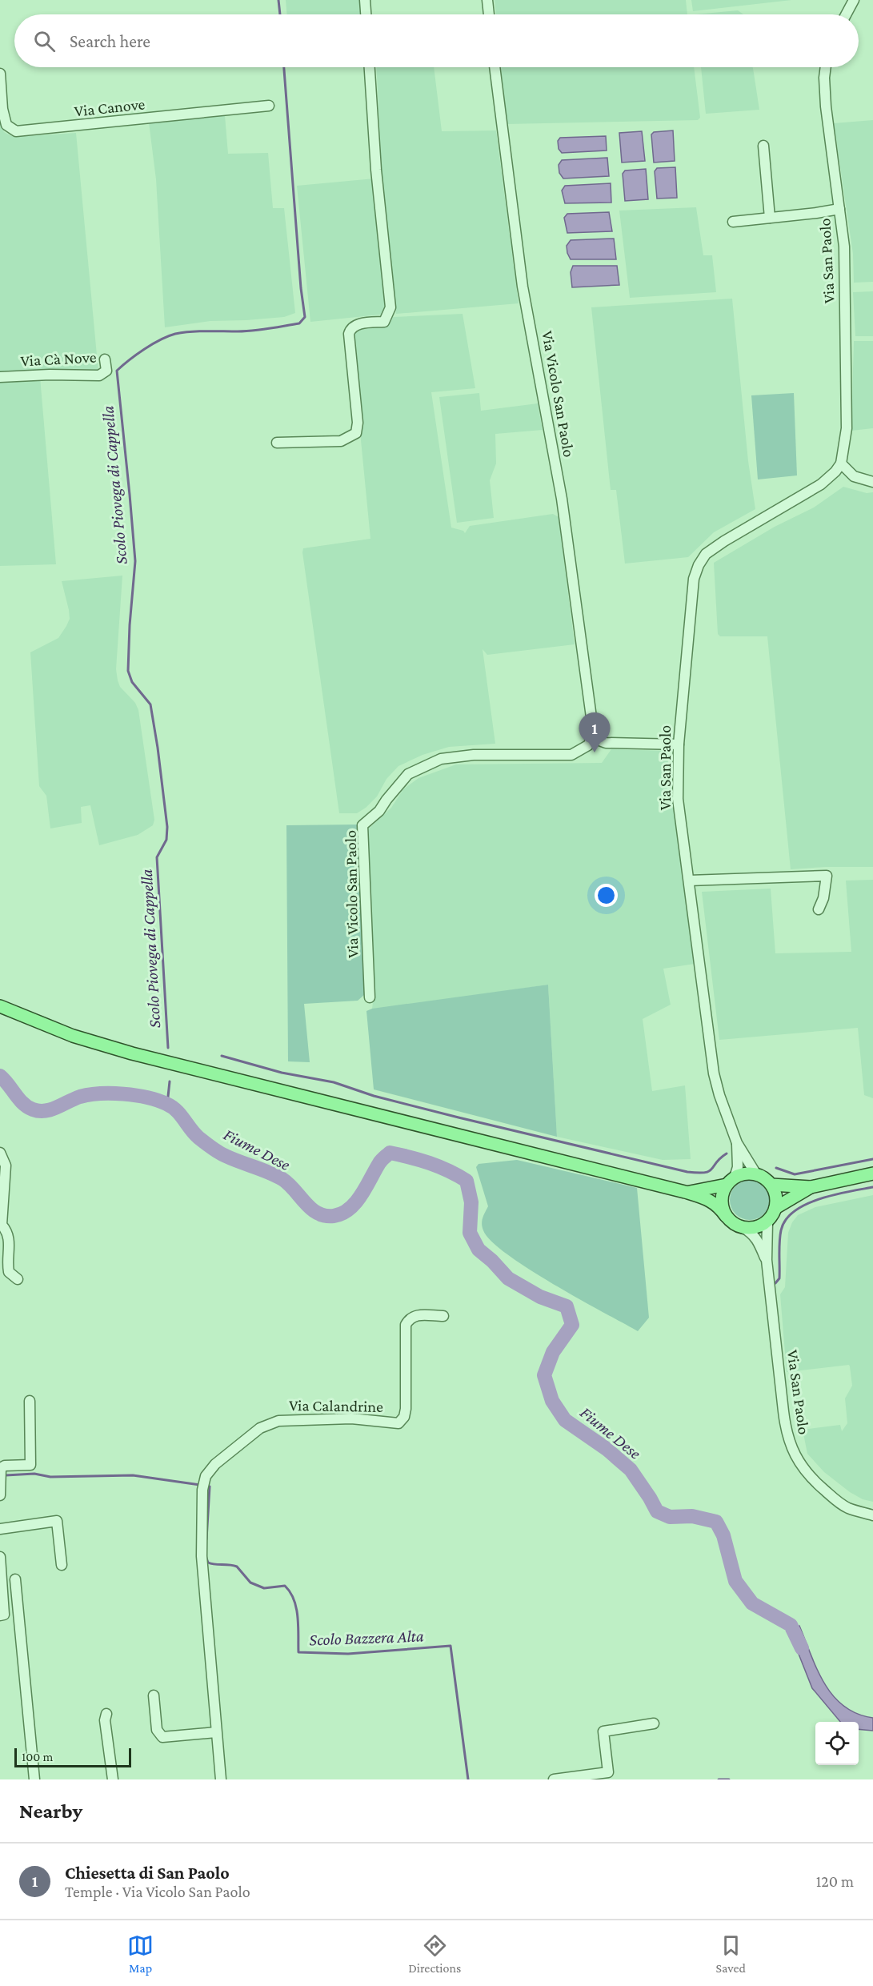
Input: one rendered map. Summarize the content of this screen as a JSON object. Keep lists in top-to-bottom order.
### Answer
{
  "streets": {
    "street": [
      "Via Canove",
      "Via San Paolo",
      "Via Cà Nove",
      "Via Vicolo San Paolo",
      "Via Calandrine"
    ]
  },
  "water": ["Scolo Piovega di Cappella", "Fiume Dese", "Scolo Bazzera Alta"],
  "scale_bar": "100 m",
  "page": {
    "search": "Search here",
    "pins": "1",
    "scale": "100 m",
    "heading": "Nearby",
    "list": [
      {
        "mark": "1",
        "name": "Chiesetta di San Paolo",
        "note": "Temple · Via Vicolo San Paolo",
        "value": "120 m"
      }
    ],
    "nav": ["Map", "Directions", "Saved"]
  }
}
